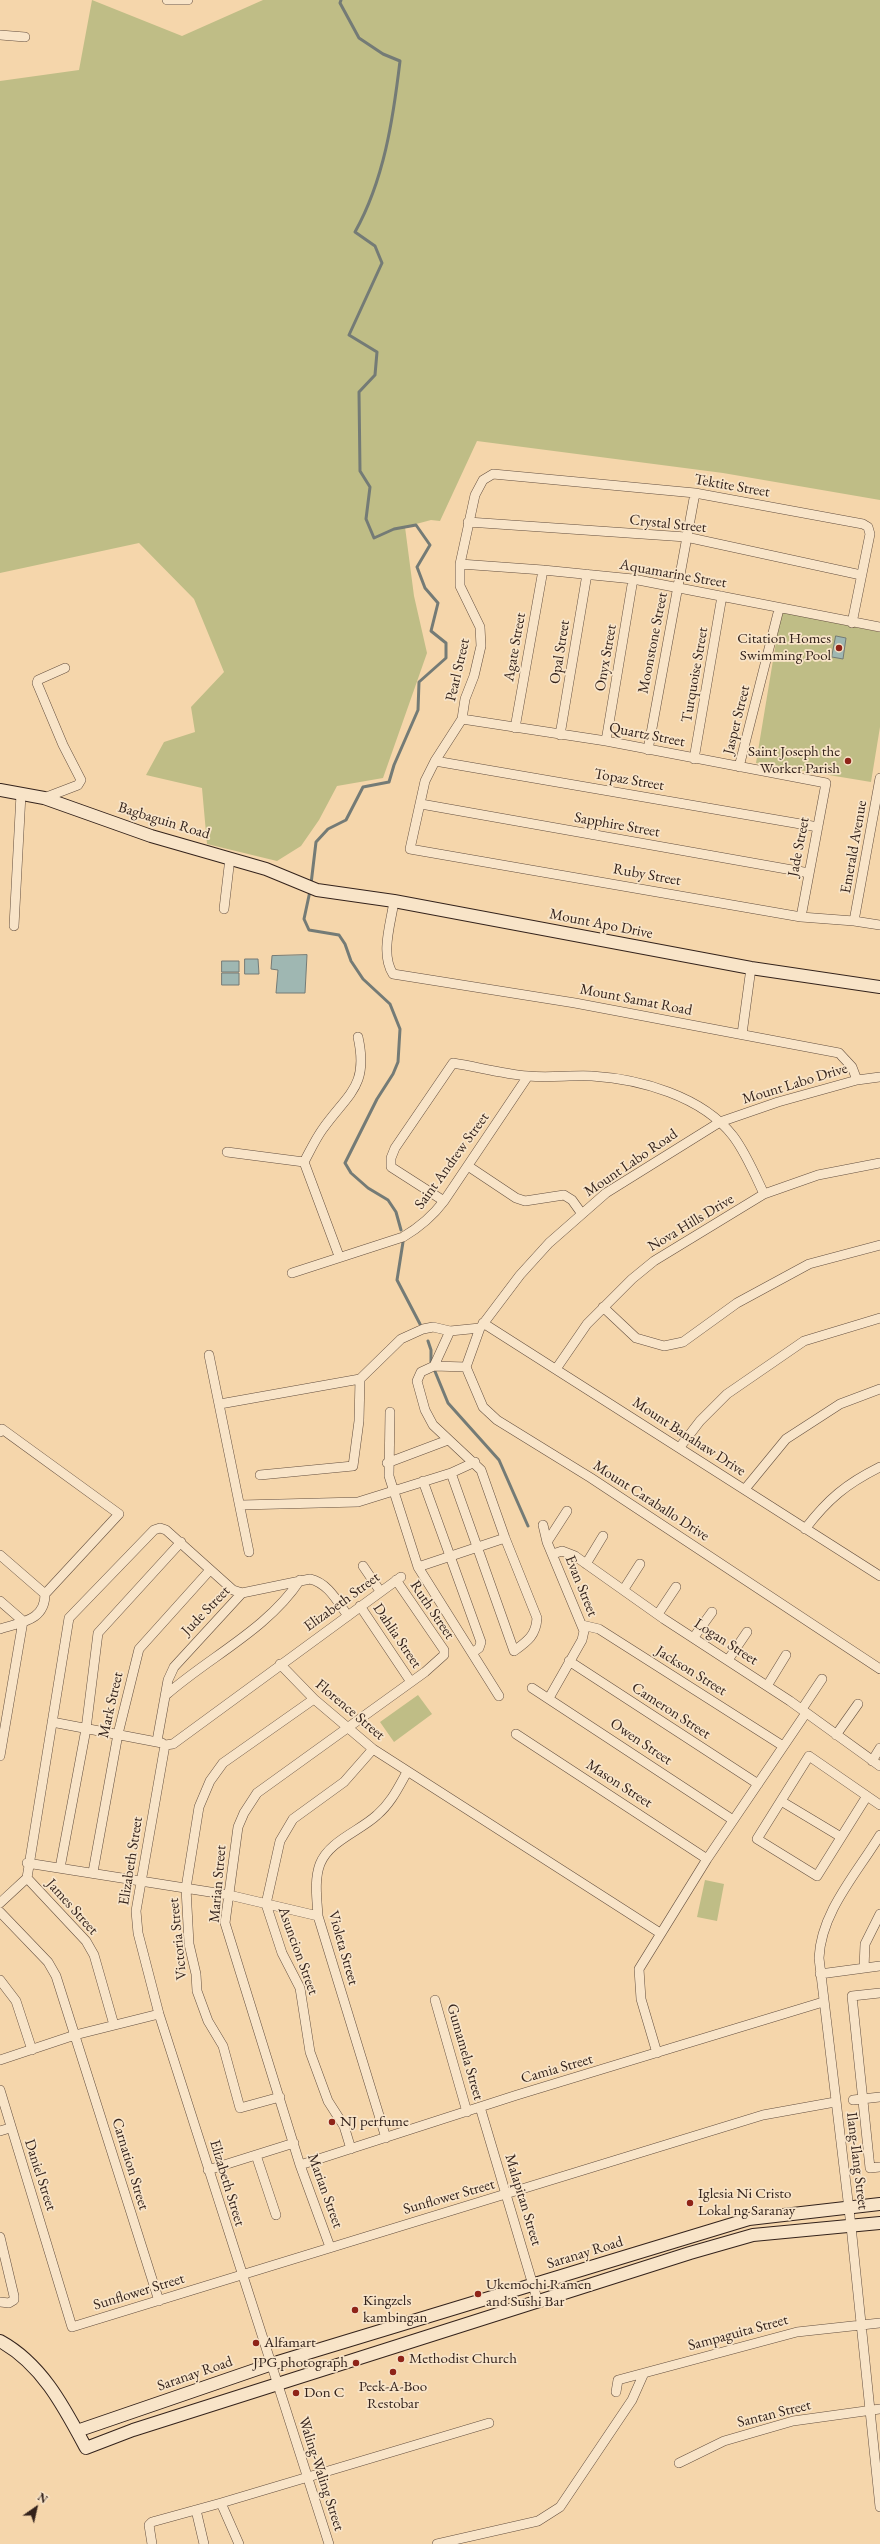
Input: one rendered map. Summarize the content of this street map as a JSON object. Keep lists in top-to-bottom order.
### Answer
{
  "streets": {
    "street": [
      "Tektite Street",
      "Crystal Street",
      "Aquamarine Street",
      "Moonstone Street",
      "Agate Street",
      "Opal Street",
      "Onyx Street",
      "Pearl Street",
      "Turquoise Street",
      "Jasper Street",
      "Quartz Street",
      "Topaz Street",
      "Bagbaguin Road",
      "Sapphire Street",
      "Jade Street",
      "Emerald Avenue",
      "Ruby Street",
      "Mount Apo Drive",
      "Mount Samat Road",
      "Mount Labo Drive",
      "Saint Andrew Street",
      "Mount Labo Road",
      "Nova Hills Drive",
      "Mount Banahaw Drive",
      "Mount Caraballo Drive",
      "Evan Street",
      "Elizabeth Street",
      "Ruth Street",
      "Jude Street",
      "Dahlia Street",
      "Logan Street",
      "Jackson Street",
      "Mark Street",
      "Florence Street",
      "Cameron Street",
      "Owen Street",
      "Mason Street",
      "Marian Street",
      "James Street",
      "Victoria Street",
      "Violeta Street",
      "Asuncion Street",
      "Gumamela Street",
      "Camia Street",
      "Ilang-Ilang Street",
      "Carnation Street",
      "Daniel Street",
      "Sunflower Street",
      "Malapitan Street",
      "Saranay Road",
      "Sampaguita Street",
      "Santan Street",
      "Waling-Waling Street"
    ]
  },
  "crossings": [
    ["Tektite Street", "Crystal Street"],
    ["Tektite Street", "Aquamarine Street"],
    ["Tektite Street", "Moonstone Street"],
    ["Tektite Street", "Pearl Street"],
    ["Crystal Street", "Moonstone Street"],
    ["Crystal Street", "Pearl Street"],
    ["Aquamarine Street", "Moonstone Street"],
    ["Aquamarine Street", "Agate Street"],
    ["Aquamarine Street", "Opal Street"],
    ["Aquamarine Street", "Onyx Street"],
    ["Aquamarine Street", "Pearl Street"],
    ["Aquamarine Street", "Turquoise Street"],
    ["Aquamarine Street", "Jasper Street"],
    ["Moonstone Street", "Quartz Street"],
    ["Agate Street", "Quartz Street"],
    ["Opal Street", "Quartz Street"],
    ["Onyx Street", "Quartz Street"],
    ["Pearl Street", "Quartz Street"],
    ["Pearl Street", "Topaz Street"],
    ["Pearl Street", "Sapphire Street"],
    ["Pearl Street", "Ruby Street"],
    ["Turquoise Street", "Quartz Street"],
    ["Jasper Street", "Quartz Street"],
    ["Quartz Street", "Jade Street"],
    ["Topaz Street", "Jade Street"],
    ["Bagbaguin Road", "Mount Apo Drive"],
    ["Sapphire Street", "Jade Street"],
    ["Jade Street", "Ruby Street"],
    ["Emerald Avenue", "Ruby Street"],
    ["Mount Apo Drive", "Mount Samat Road"],
    ["Mount Samat Road", "Mount Labo Drive"],
    ["Mount Labo Drive", "Mount Labo Road"],
    ["Mount Labo Road", "Mount Banahaw Drive"],
    ["Nova Hills Drive", "Mount Banahaw Drive"],
    ["Evan Street", "Logan Street"],
    ["Evan Street", "Jackson Street"],
    ["Evan Street", "Cameron Street"],
    ["Evan Street", "Owen Street"],
    ["Elizabeth Street", "Ruth Street"],
    ["Elizabeth Street", "Jude Street"],
    ["Elizabeth Street", "Dahlia Street"],
    ["Elizabeth Street", "Florence Street"],
    ["Elizabeth Street", "Sunflower Street"],
    ["Elizabeth Street", "Waling-Waling Street"],
    ["Ruth Street", "Marian Street"],
    ["Dahlia Street", "Marian Street"],
    ["Florence Street", "Marian Street"],
    ["Florence Street", "Victoria Street"],
    ["Florence Street", "Violeta Street"],
    ["Florence Street", "Asuncion Street"],
    ["Marian Street", "Victoria Street"],
    ["Marian Street", "Camia Street"],
    ["Marian Street", "Sunflower Street"],
    ["Violeta Street", "Camia Street"],
    ["Asuncion Street", "Camia Street"],
    ["Gumamela Street", "Camia Street"],
    ["Camia Street", "Ilang-Ilang Street"],
    ["Camia Street", "Malapitan Street"],
    ["Ilang-Ilang Street", "Sunflower Street"],
    ["Ilang-Ilang Street", "Saranay Road"],
    ["Ilang-Ilang Street", "Sampaguita Street"],
    ["Ilang-Ilang Street", "Santan Street"],
    ["Carnation Street", "Sunflower Street"],
    ["Daniel Street", "Sunflower Street"],
    ["Sunflower Street", "Malapitan Street"],
    ["Sunflower Street", "Waling-Waling Street"],
    ["Malapitan Street", "Saranay Road"],
    ["Saranay Road", "Waling-Waling Street"]
  ],
  "places": [
    "Citation Homes Swimming Pool",
    "Saint Joseph the Worker Parish",
    "NJ perfume",
    "Iglesia Ni Cristo Lokal ng Saranay",
    "Ukemochi Ramen and Sushi Bar",
    "Kingzels kambingan",
    "Alfamart",
    "Methodist Church",
    "JPG photograph",
    "Peek-A-Boo Restobar",
    "Don C"
  ],
  "north": "top right"
}
